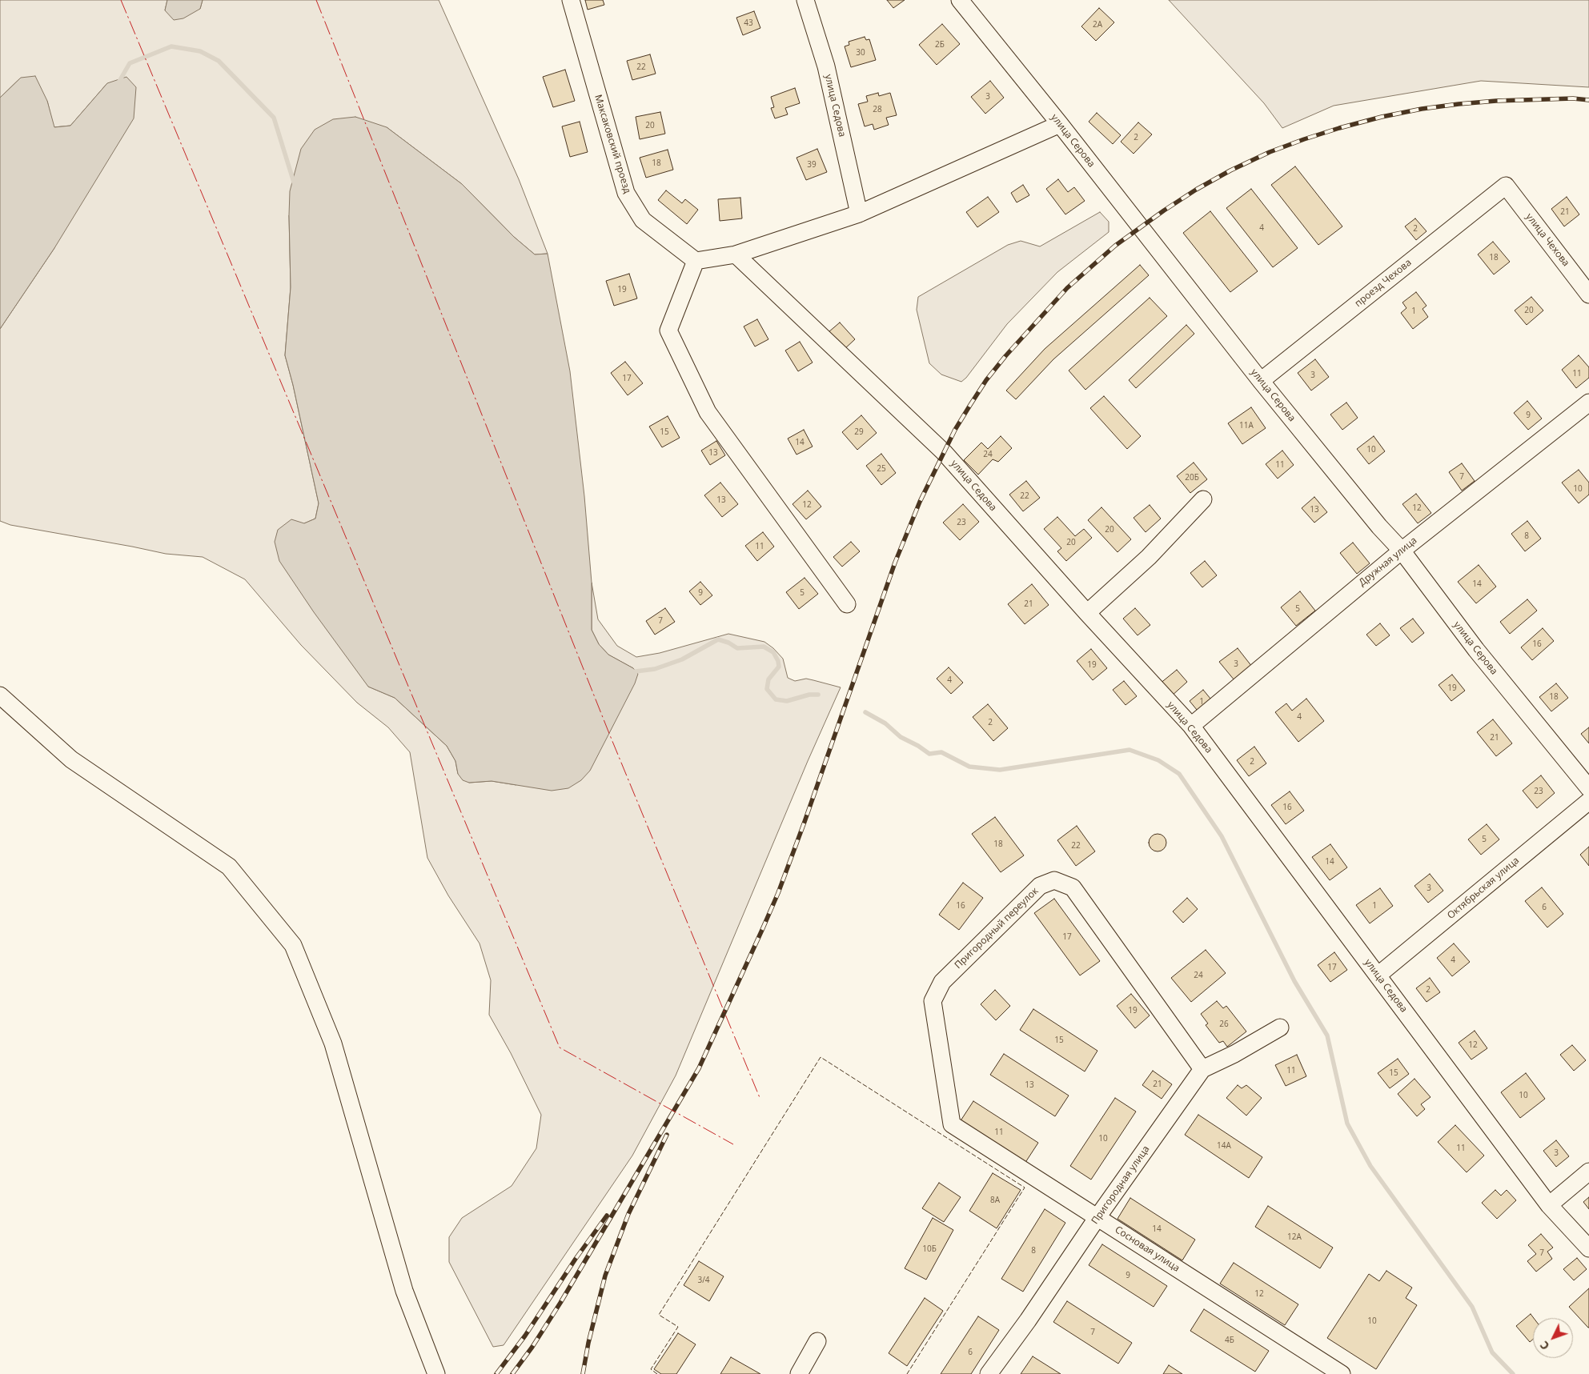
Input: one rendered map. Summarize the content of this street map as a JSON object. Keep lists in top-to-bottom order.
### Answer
{
  "streets": {
    "street": [
      "улица Седова",
      "улица Серова",
      "Максаковский проезд",
      "улица Чехова",
      "проезд Чехова",
      "Дружная улица",
      "Октябрьская улица",
      "Пригородный переулок",
      "Пригородная улица",
      "Сосновая улица"
    ]
  },
  "crossings": [
    ["улица Седова", "Дружная улица"],
    ["улица Седова", "Октябрьская улица"],
    ["улица Серова", "проезд Чехова"],
    ["улица Серова", "Дружная улица"],
    ["улица Чехова", "проезд Чехова"],
    ["Пригородный переулок", "Пригородная улица"],
    ["Пригородный переулок", "Сосновая улица"],
    ["Пригородная улица", "Сосновая улица"]
  ],
  "house_numbers": [
    "43",
    "2А",
    "2Б",
    "30",
    "22",
    "3",
    "28",
    "20",
    "2",
    "18",
    "39",
    "21",
    "4",
    "2",
    "18",
    "19",
    "20",
    "1",
    "11",
    "3",
    "17",
    "9",
    "11А",
    "15",
    "29",
    "14",
    "10",
    "13",
    "24",
    "11",
    "25",
    "7",
    "20Б",
    "10",
    "22",
    "13",
    "12",
    "12",
    "13",
    "23",
    "20",
    "8",
    "20",
    "11",
    "14",
    "9",
    "5",
    "21",
    "5",
    "7",
    "16",
    "3",
    "19",
    "4",
    "19",
    "18",
    "1",
    "4",
    "2",
    "21",
    "2",
    "23",
    "16",
    "5",
    "18",
    "22",
    "14",
    "3",
    "16",
    "1",
    "6",
    "17",
    "4",
    "17",
    "24",
    "2",
    "19",
    "26",
    "15",
    "12",
    "11",
    "15",
    "21",
    "13",
    "10",
    "11",
    "10",
    "14А",
    "11",
    "3",
    "8А",
    "14",
    "12А",
    "10Б",
    "8",
    "7",
    "9",
    "3/4",
    "12",
    "10",
    "7",
    "4Б",
    "6"
  ],
  "north": "bottom left"
}
